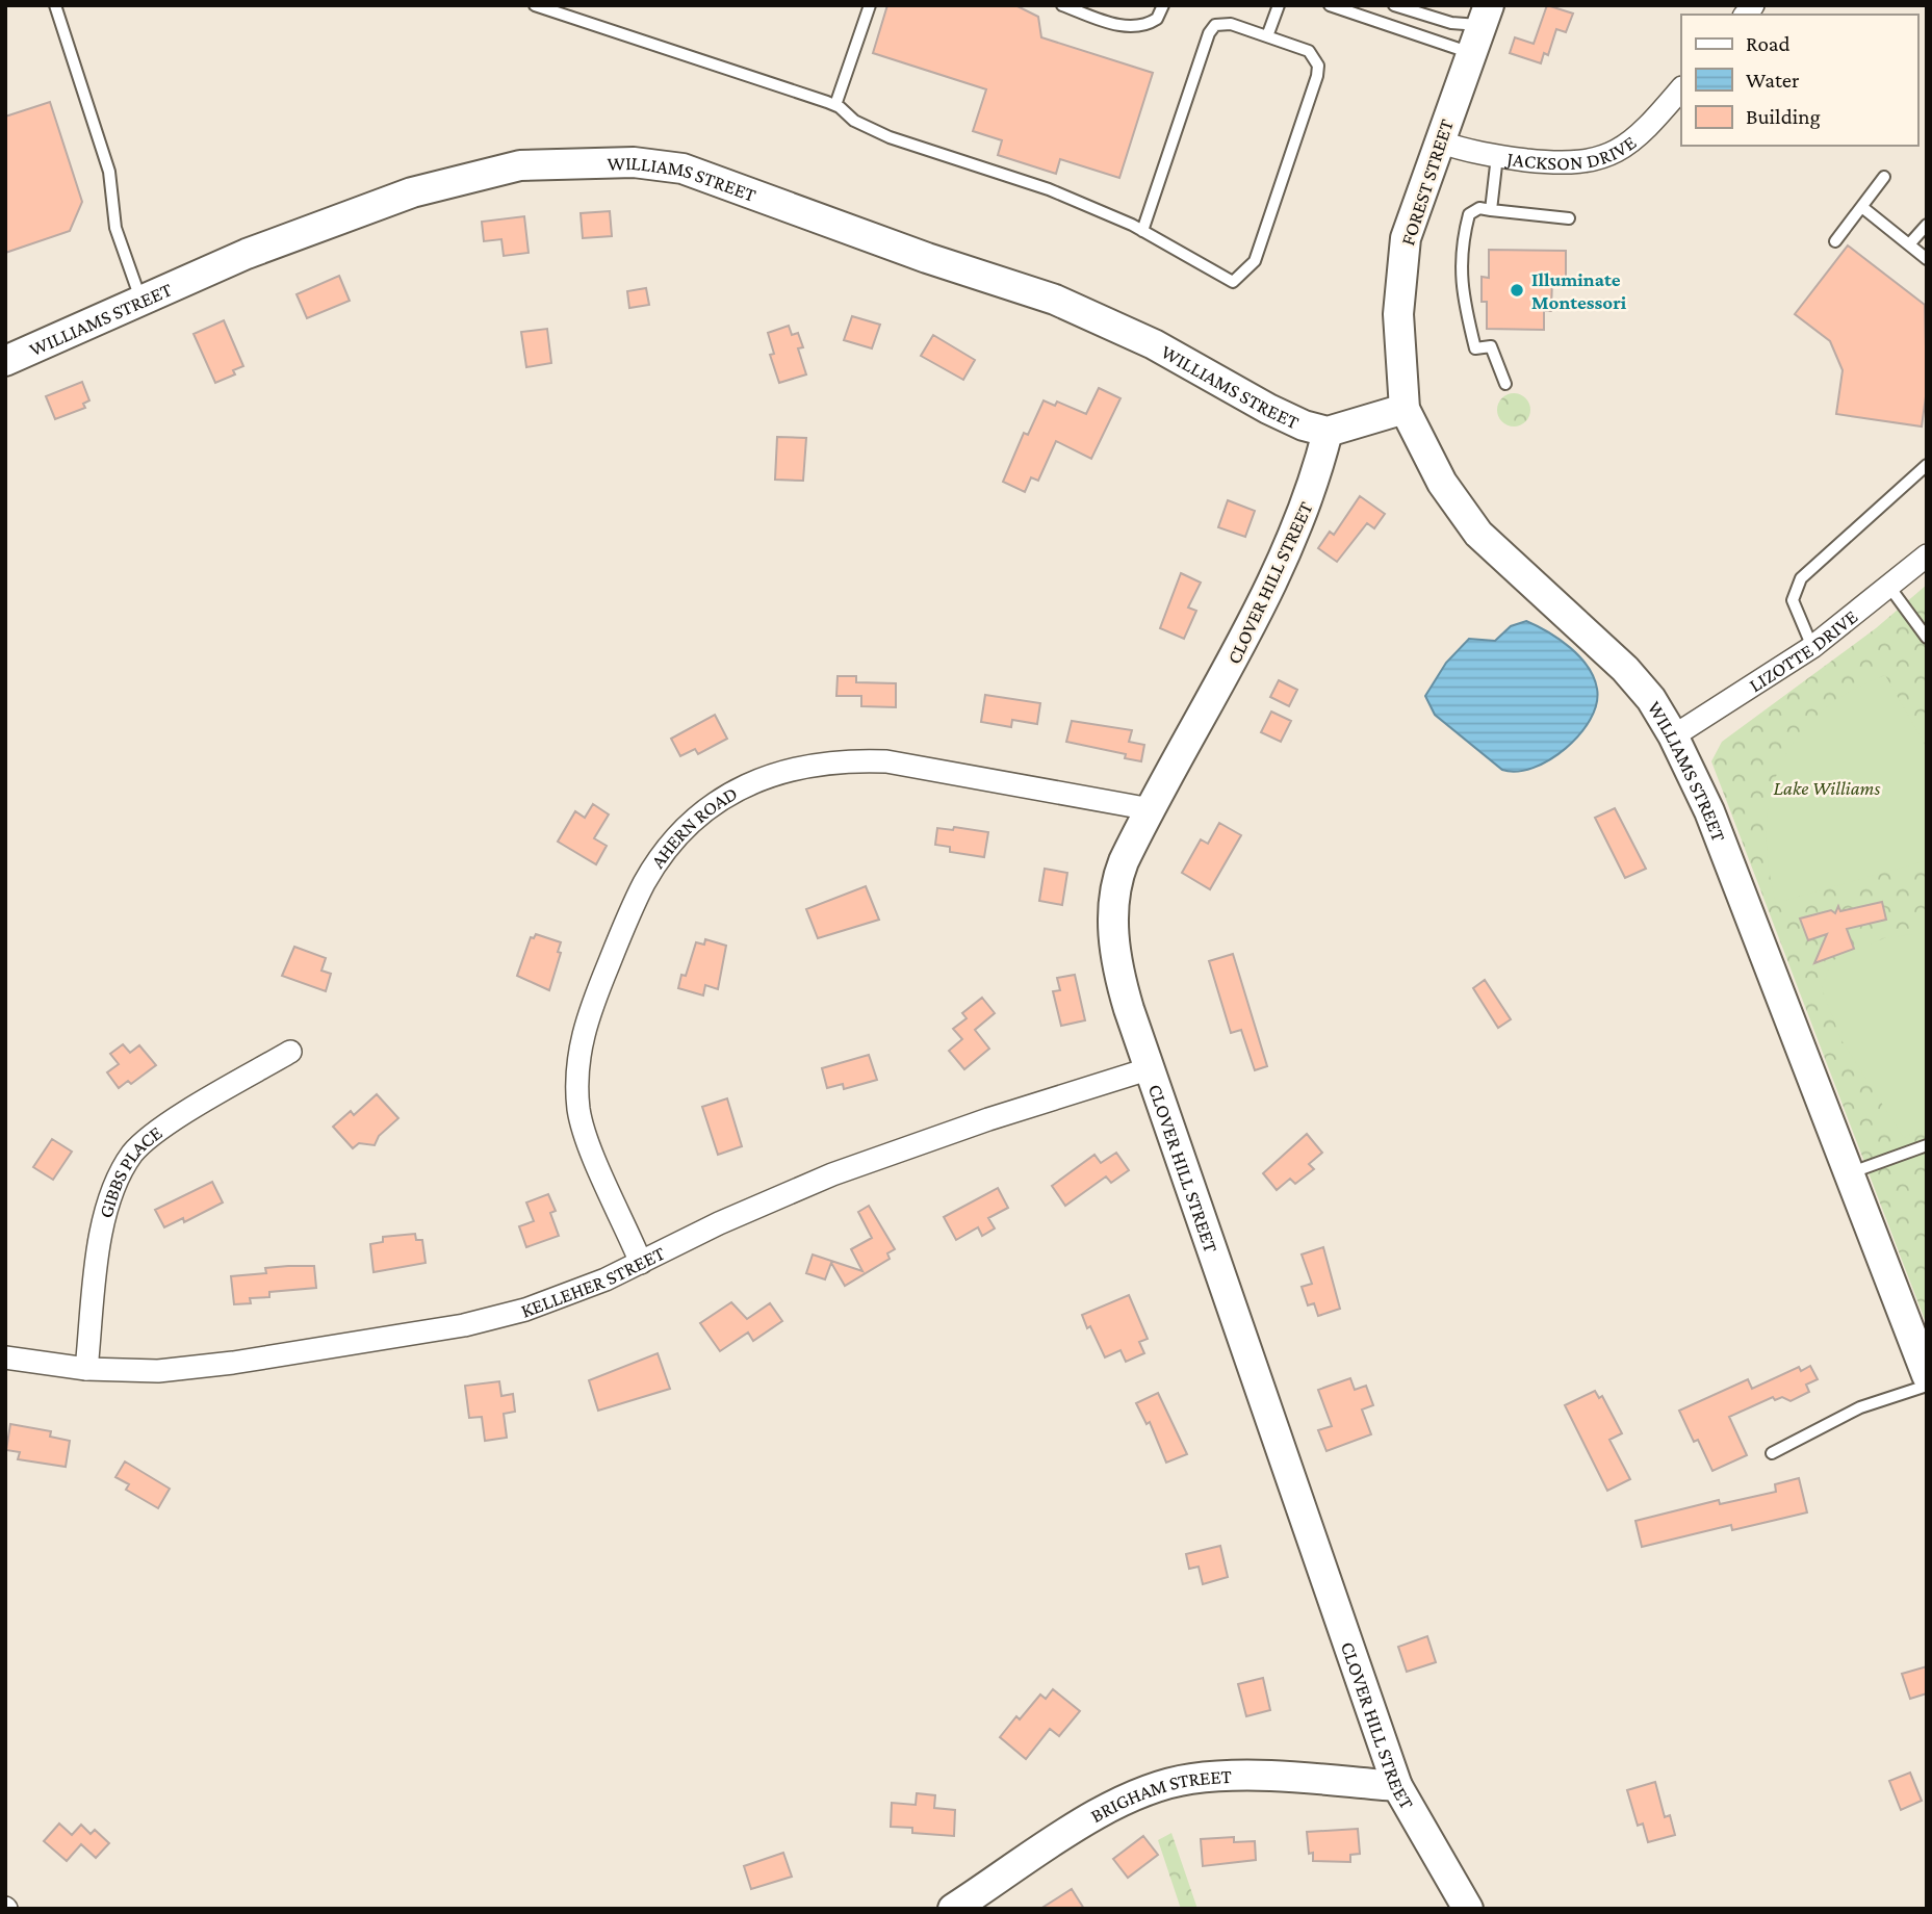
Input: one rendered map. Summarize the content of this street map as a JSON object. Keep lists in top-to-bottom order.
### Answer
{
  "streets": {
    "street": [
      "JACKSON DRIVE",
      "WILLIAMS STREET",
      "FOREST STREET",
      "CLOVER HILL STREET",
      "LIZOTTE DRIVE",
      "AHERN ROAD",
      "GIBBS PLACE",
      "KELLEHER STREET",
      "BRIGHAM STREET"
    ]
  },
  "crossings": [
    ["JACKSON DRIVE", "FOREST STREET"],
    ["WILLIAMS STREET", "FOREST STREET"],
    ["WILLIAMS STREET", "CLOVER HILL STREET"],
    ["WILLIAMS STREET", "LIZOTTE DRIVE"],
    ["CLOVER HILL STREET", "AHERN ROAD"],
    ["CLOVER HILL STREET", "KELLEHER STREET"],
    ["CLOVER HILL STREET", "BRIGHAM STREET"],
    ["AHERN ROAD", "KELLEHER STREET"],
    ["GIBBS PLACE", "KELLEHER STREET"]
  ],
  "parks": ["Lake Williams"],
  "places": ["Illuminate Montessori"],
  "legend": ["Road", "Water", "Building"]
}
